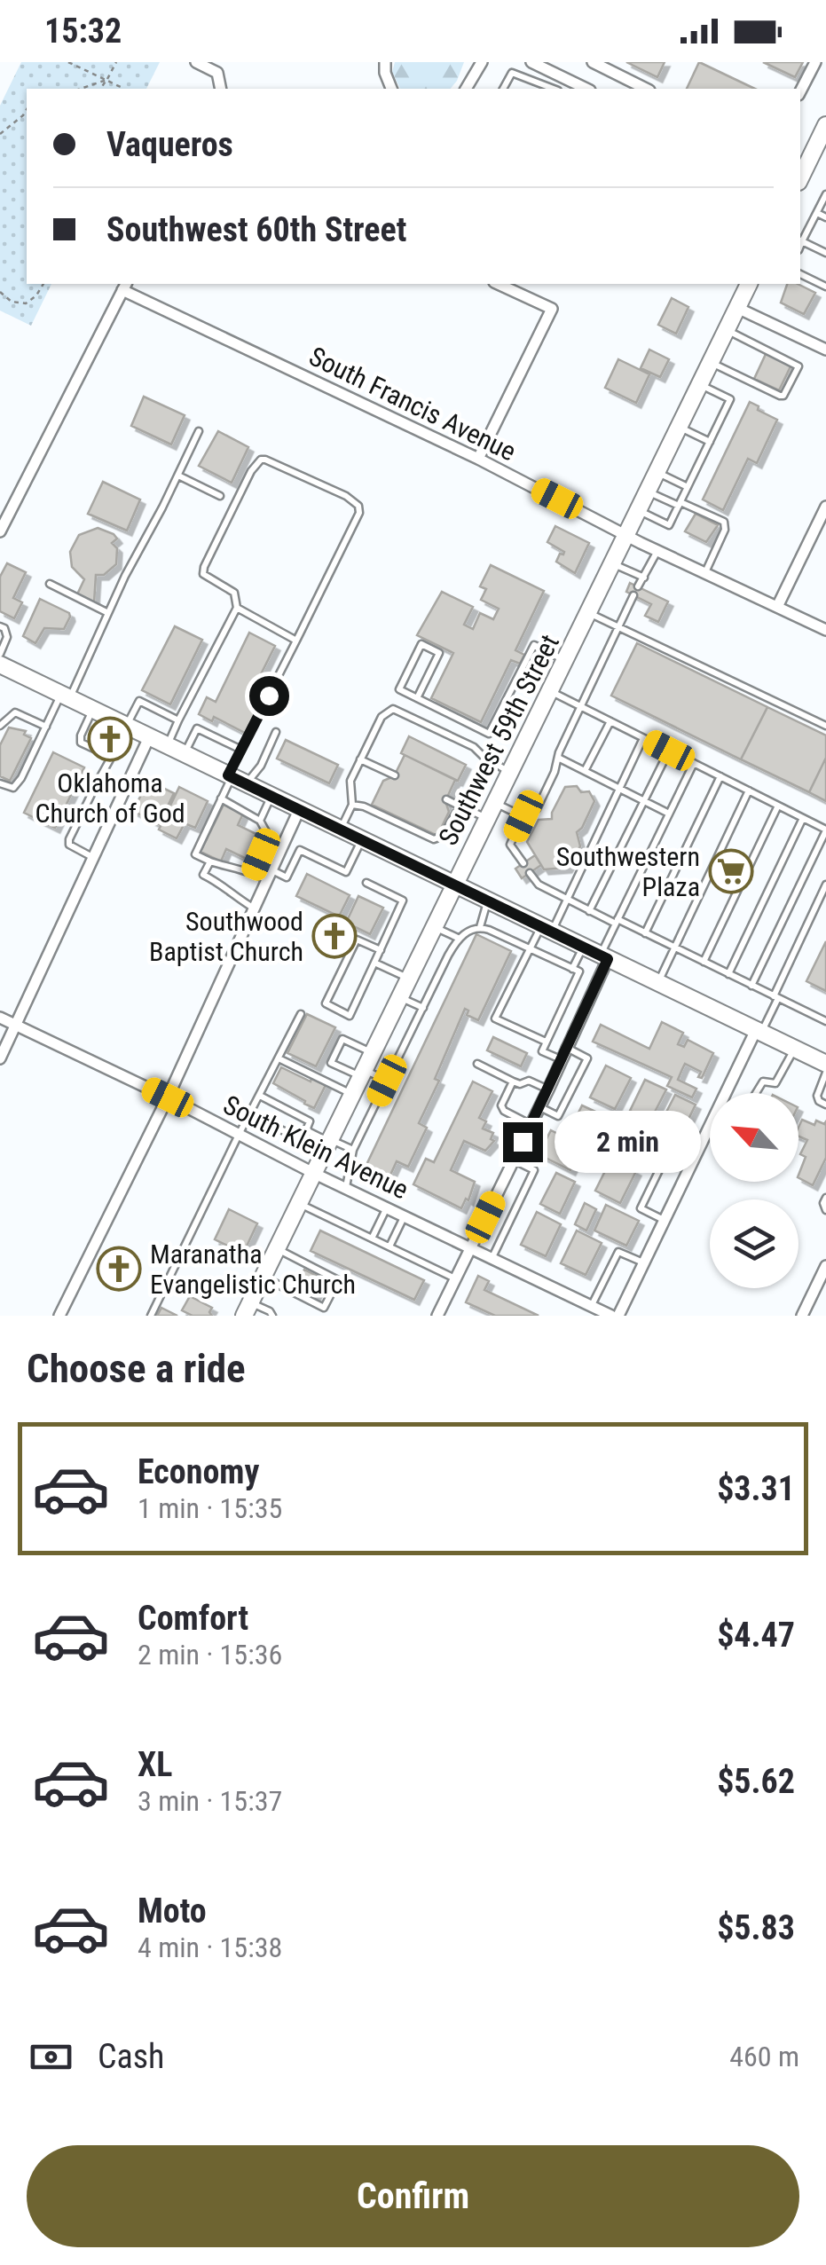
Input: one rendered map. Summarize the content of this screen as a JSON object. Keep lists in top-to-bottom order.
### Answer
{
  "streets": {
    "main road": ["Southwest 59th Street"],
    "street": ["South Francis Avenue", "South Klein Avenue"]
  },
  "crossings": [
    ["South Francis Avenue", "Southwest 59th Street"],
    ["Southwest 59th Street", "South Klein Avenue"]
  ],
  "places": {
    "church": ["Oklahoma Church of God", "Southwood Baptist Church", "Maranatha Evangelistic Church"],
    "supermarket": ["Southwestern Plaza"]
  },
  "north": "top left",
  "page": {
    "status": "15:32",
    "banner": ["Vaqueros", "Southwest 60th Street"],
    "bubble": "2 min",
    "heading": "Choose a ride",
    "list": [
      {
        "name": "Economy",
        "note": "1 min · 15:35",
        "value": "$3.31"
      },
      {
        "name": "Comfort",
        "note": "2 min · 15:36",
        "value": "$4.47"
      },
      {
        "name": "XL",
        "note": "3 min · 15:37",
        "value": "$5.62"
      },
      {
        "name": "Moto",
        "note": "4 min · 15:38",
        "value": "$5.83"
      }
    ],
    "pay": ["Cash", "460 m"],
    "buttons": "Confirm"
  }
}
